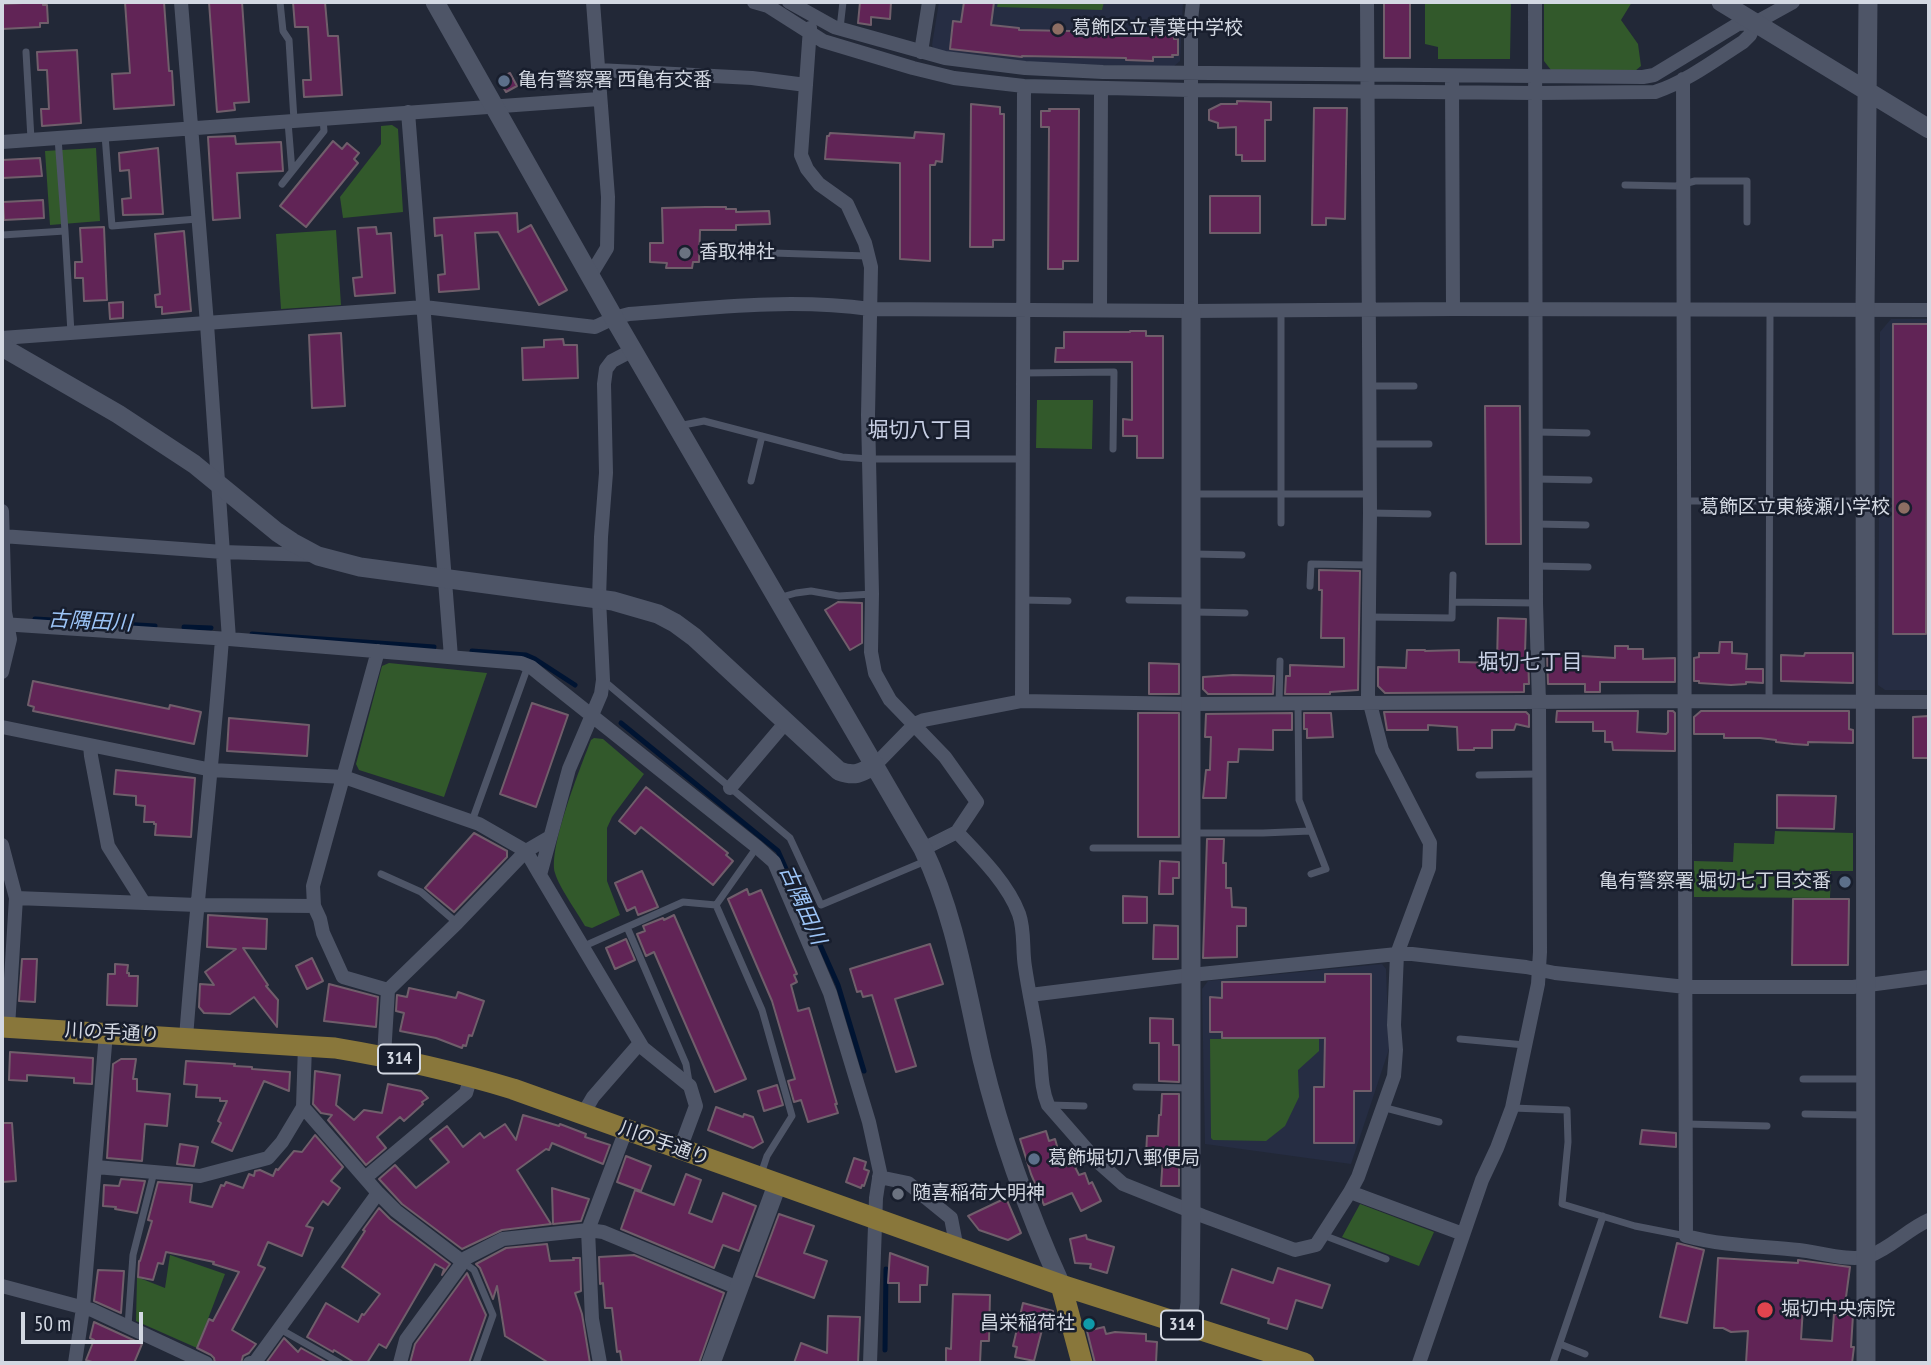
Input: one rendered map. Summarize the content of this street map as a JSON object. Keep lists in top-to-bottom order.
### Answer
{
  "streets": {
    "main road": ["川の手通り", "314"]
  },
  "districts": ["堀切八丁目", "堀切七丁目"],
  "water": ["古隅田川"],
  "places": [
    "葛飾区立青葉中学校",
    "亀有警察署 西亀有交番",
    "香取神社",
    "葛飾区立東綾瀬小学校",
    "亀有警察署 堀切七丁目交番",
    "葛飾堀切八郵便局",
    "随喜稲荷大明神",
    "堀切中央病院",
    "昌栄稲荷社"
  ],
  "scale_bar": "50 m"
}
